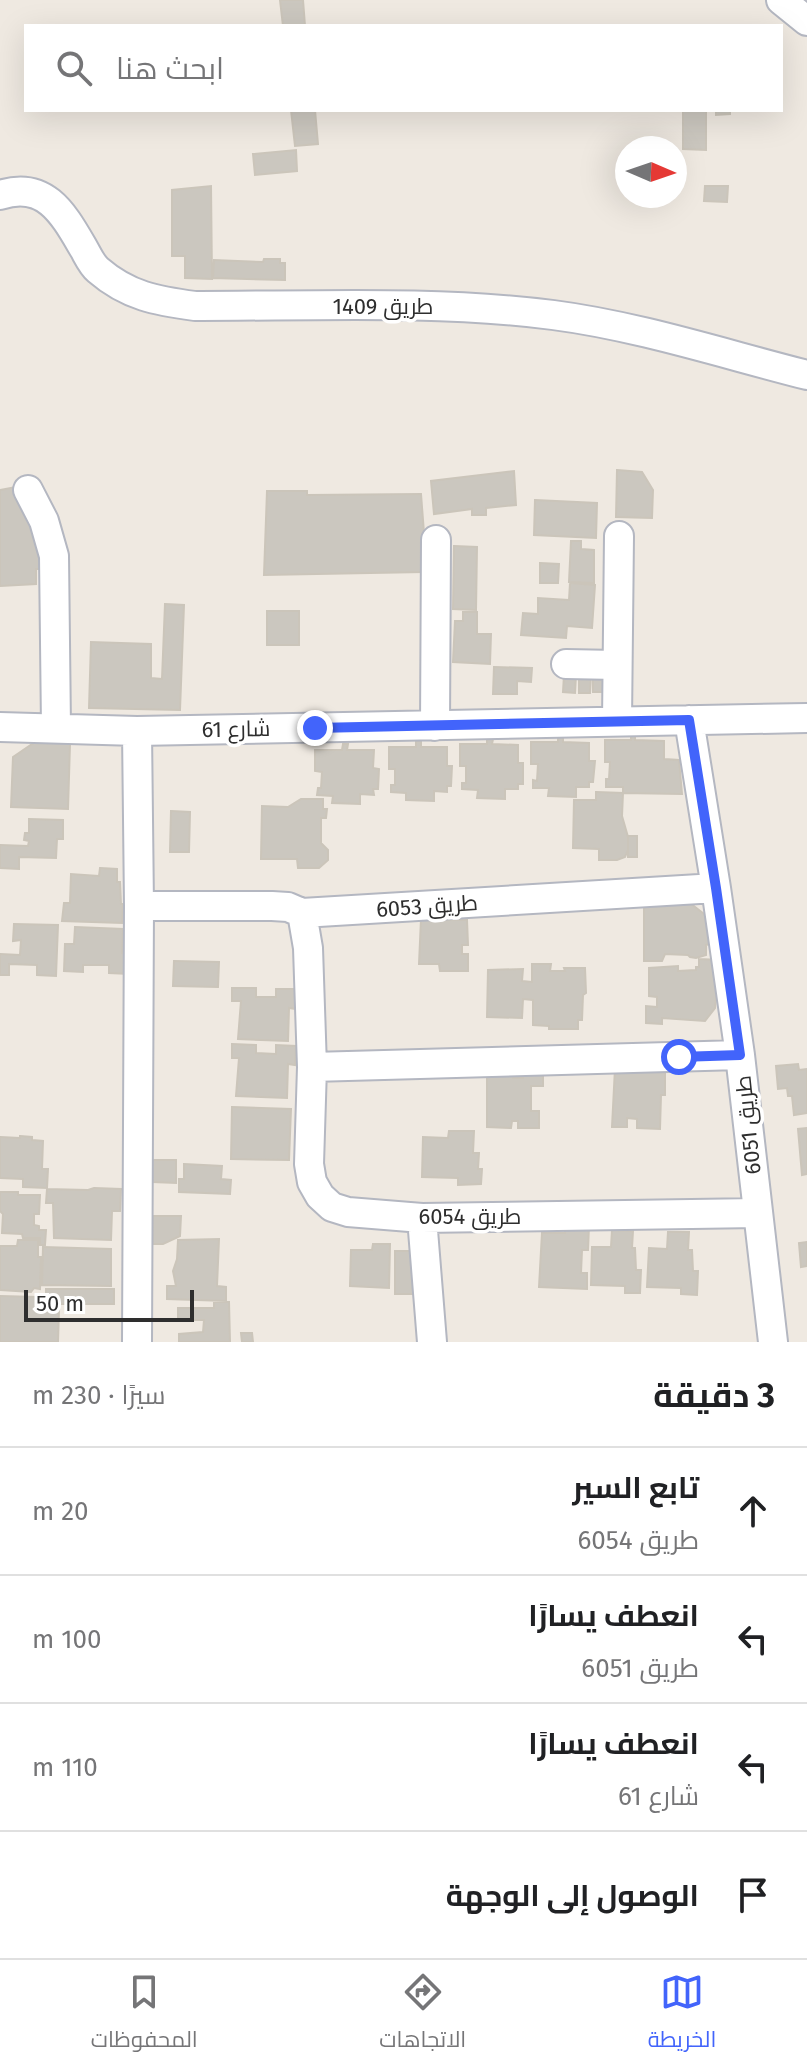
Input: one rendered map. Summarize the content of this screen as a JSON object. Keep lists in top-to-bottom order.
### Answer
{
  "streets": {
    "street": [
      "طريق 1409",
      "شارع 61",
      "طريق 6053",
      "طريق 6051",
      "طريق 6054"
    ]
  },
  "crossings": [
    ["شارع 61", "طريق 6051"],
    ["طريق 6053", "طريق 6051"],
    ["طريق 6053", "طريق 6054"],
    ["طريق 6051", "طريق 6054"]
  ],
  "scale_bar": "50 m",
  "north": "right",
  "page": {
    "search": "ابحث هنا",
    "scale": "50 m",
    "heading": ["3 دقيقة", "سيرًا · 230 m"],
    "list": [
      ["تابع السير", "طريق 6054", "20 m"],
      ["انعطف يسارًا", "طريق 6051", "100 m"],
      ["انعطف يسارًا", "شارع 61", "110 m"],
      "الوصول إلى الوجهة"
    ],
    "nav": ["الخريطة", "الاتجاهات", "المحفوظات"]
  }
}
